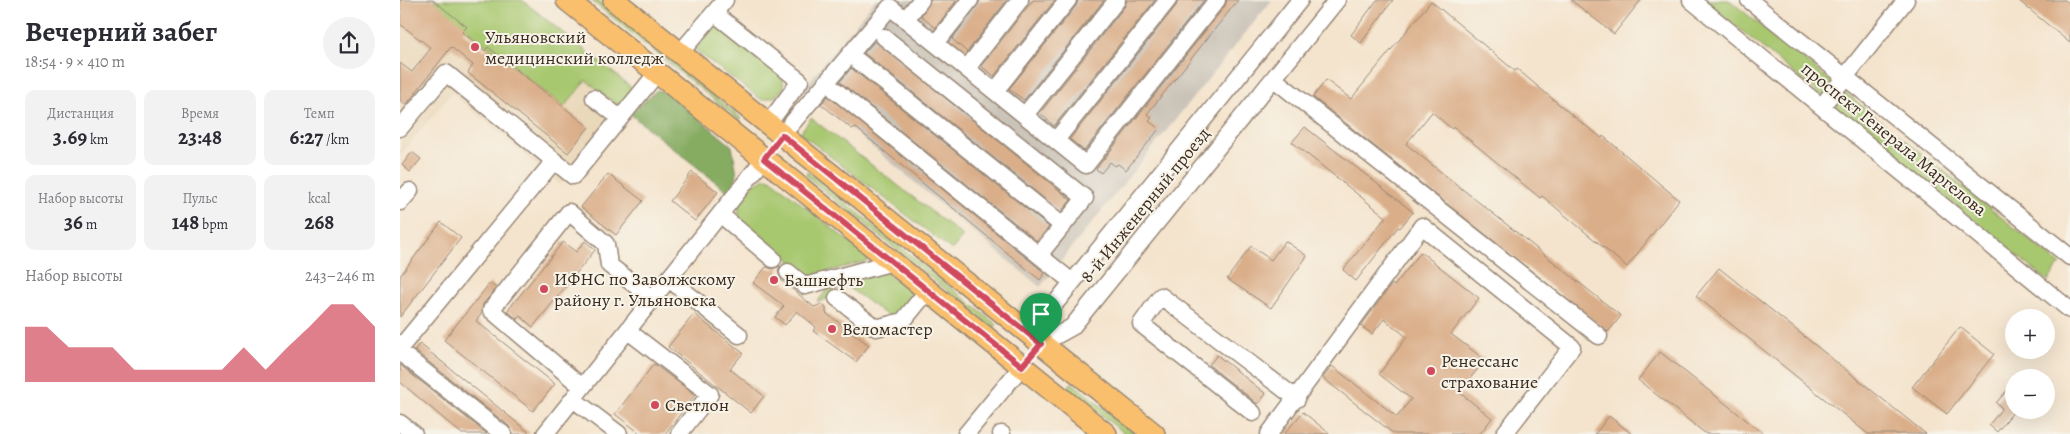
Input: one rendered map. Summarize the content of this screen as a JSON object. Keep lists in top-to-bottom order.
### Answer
{
  "streets": {
    "street": ["проспект Генерала Маргелова", "8-й Инженерный проезд"]
  },
  "places": [
    "Ульяновский медицинский колледж",
    "Башнефть",
    "ИФНС по Заволжскому району г. Ульяновска",
    "Веломастер",
    "Ренессанс страхование",
    "Светлон"
  ],
  "page": {
    "heading": ["Вечерний забег", "18:54 · 9 × 410 m"],
    "stats": [
      ["Дистанция", "3.69 km"],
      ["Время", "23:48"],
      ["Темп", "6:27 /km"],
      ["Набор высоты", "36 m"],
      ["Пульс", "148 bpm"],
      ["kcal", "268"]
    ],
    "chart": ["Набор высоты", "243–246 m"],
    "map_buttons": ["+", "−"]
  }
}
